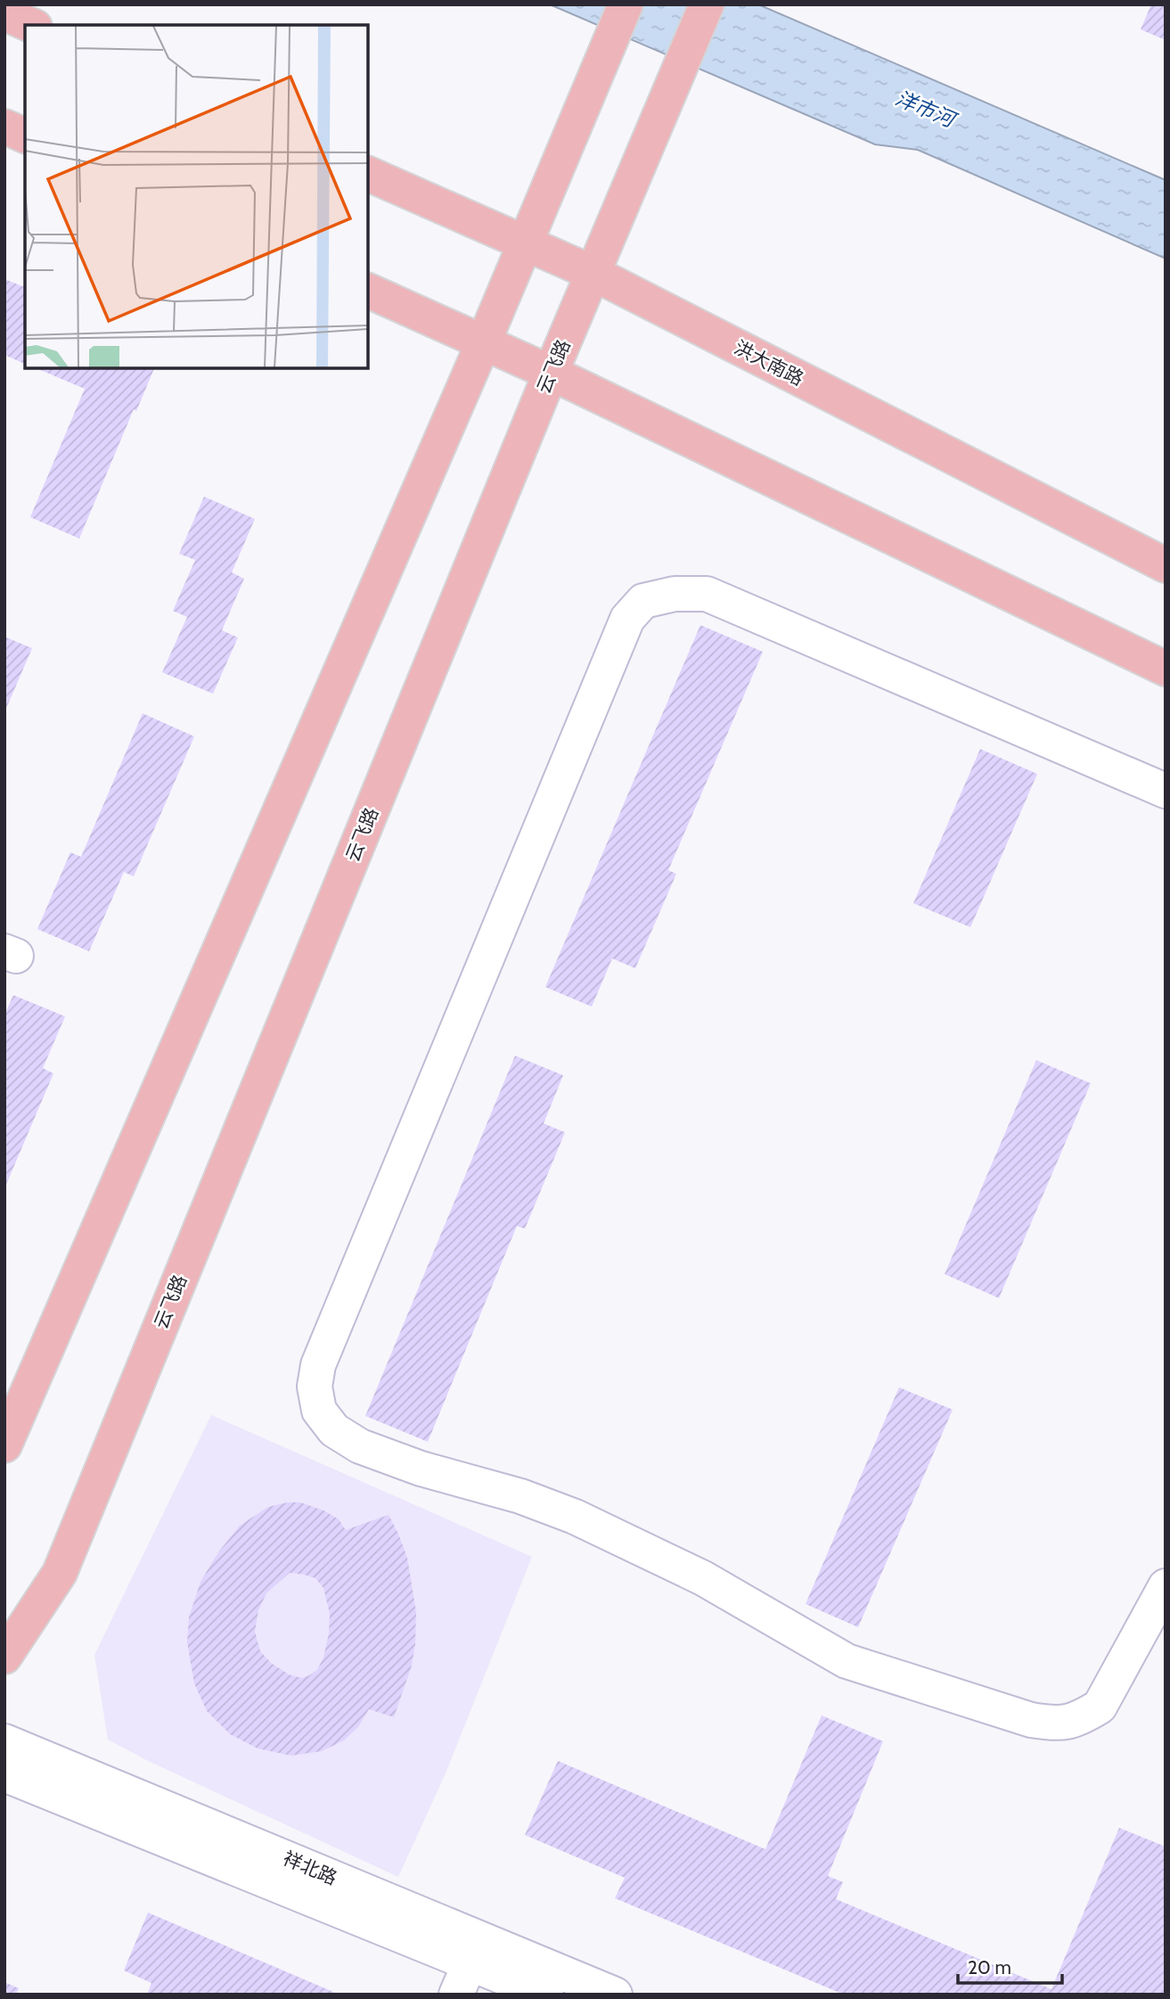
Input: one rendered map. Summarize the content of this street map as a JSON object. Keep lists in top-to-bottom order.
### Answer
{
  "streets": {
    "main road": ["洪大南路", "云飞路"],
    "street": ["祥北路"]
  },
  "crossings": [
    ["洪大南路", "云飞路"]
  ],
  "water": ["洋市河"],
  "scale_bar": "20 m"
}
